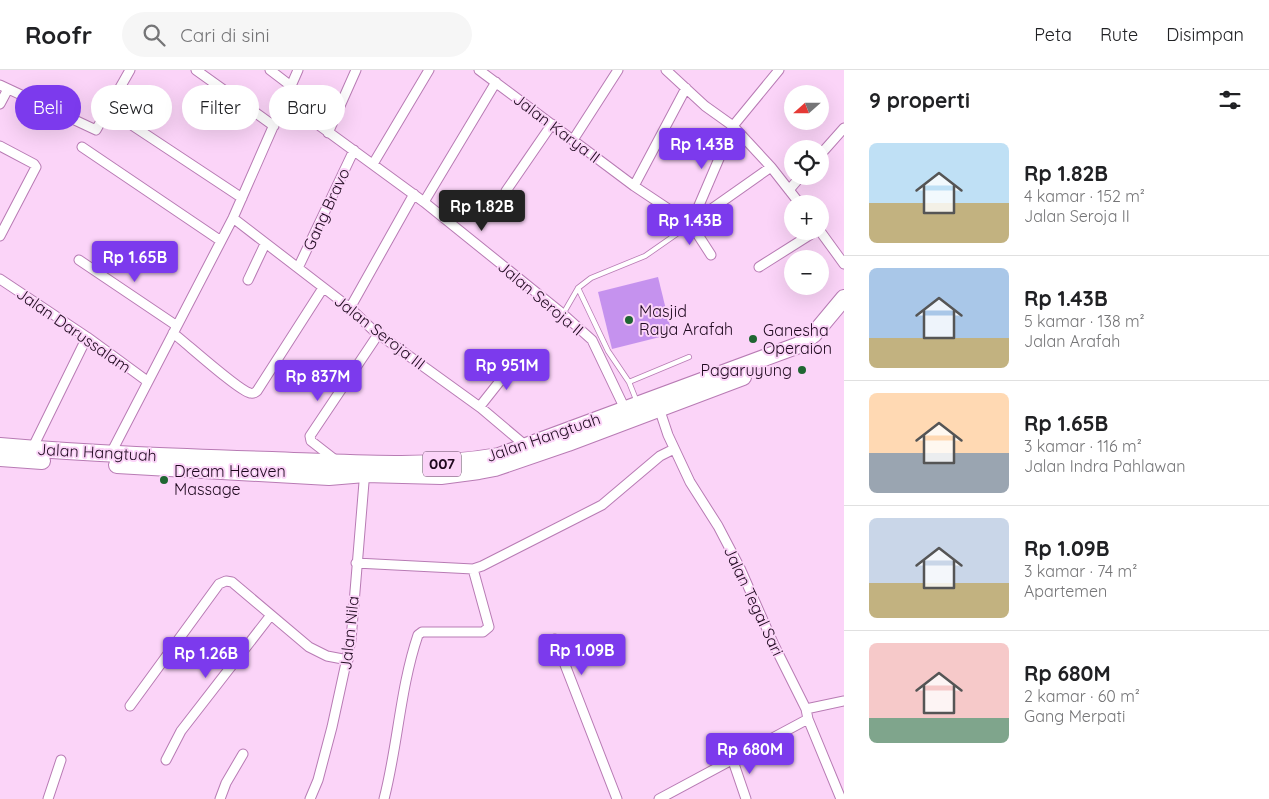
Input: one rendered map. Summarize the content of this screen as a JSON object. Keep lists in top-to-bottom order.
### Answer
{
  "streets": {
    "highway": ["Jalan Hangtuah", "007"],
    "street": [
      "Jalan Karya II",
      "Gang Bravo",
      "Jalan Seroja II",
      "Jalan Darussalam",
      "Jalan Seroja III",
      "Jalan Tegal Sari",
      "Jalan Nila"
    ]
  },
  "crossings": [
    ["Gang Bravo", "Jalan Seroja II"],
    ["Gang Bravo", "Jalan Seroja III"],
    ["Jalan Seroja II", "Jalan Hangtuah"],
    ["Jalan Seroja III", "Jalan Hangtuah"],
    ["Jalan Hangtuah", "Jalan Tegal Sari"],
    ["Jalan Hangtuah", "Jalan Nila"]
  ],
  "places": [
    "Masjid Raya Arafah",
    "Ganesha Operaion",
    "Pagaruyung",
    "Dream Heaven Massage"
  ],
  "north": "left",
  "page": {
    "header": "Roofr",
    "search": "Cari di sini",
    "nav": ["Peta", "Rute", "Disimpan"],
    "heading": "9 properti",
    "map_buttons": ["+", "−"],
    "chip": [
      "Beli",
      "Sewa",
      "Filter",
      "Baru"
    ],
    "price": [
      "Rp 1.43B",
      "Rp 1.82B",
      "Rp 1.43B",
      "Rp 1.65B",
      "Rp 951M",
      "Rp 837M",
      "Rp 1.09B",
      "Rp 1.26B",
      "Rp 680M"
    ],
    "list": [
      {
        "name": "Rp 1.82B",
        "note": "4 kamar · 152 m² · Jalan Seroja II"
      },
      {
        "name": "Rp 1.43B",
        "note": "5 kamar · 138 m² · Jalan Arafah"
      },
      {
        "name": "Rp 1.65B",
        "note": "3 kamar · 116 m² · Jalan Indra Pahlawan"
      },
      {
        "name": "Rp 1.09B",
        "note": "3 kamar · 74 m² · Apartemen"
      },
      {
        "name": "Rp 680M",
        "note": "2 kamar · 60 m² · Gang Merpati"
      }
    ]
  }
}
